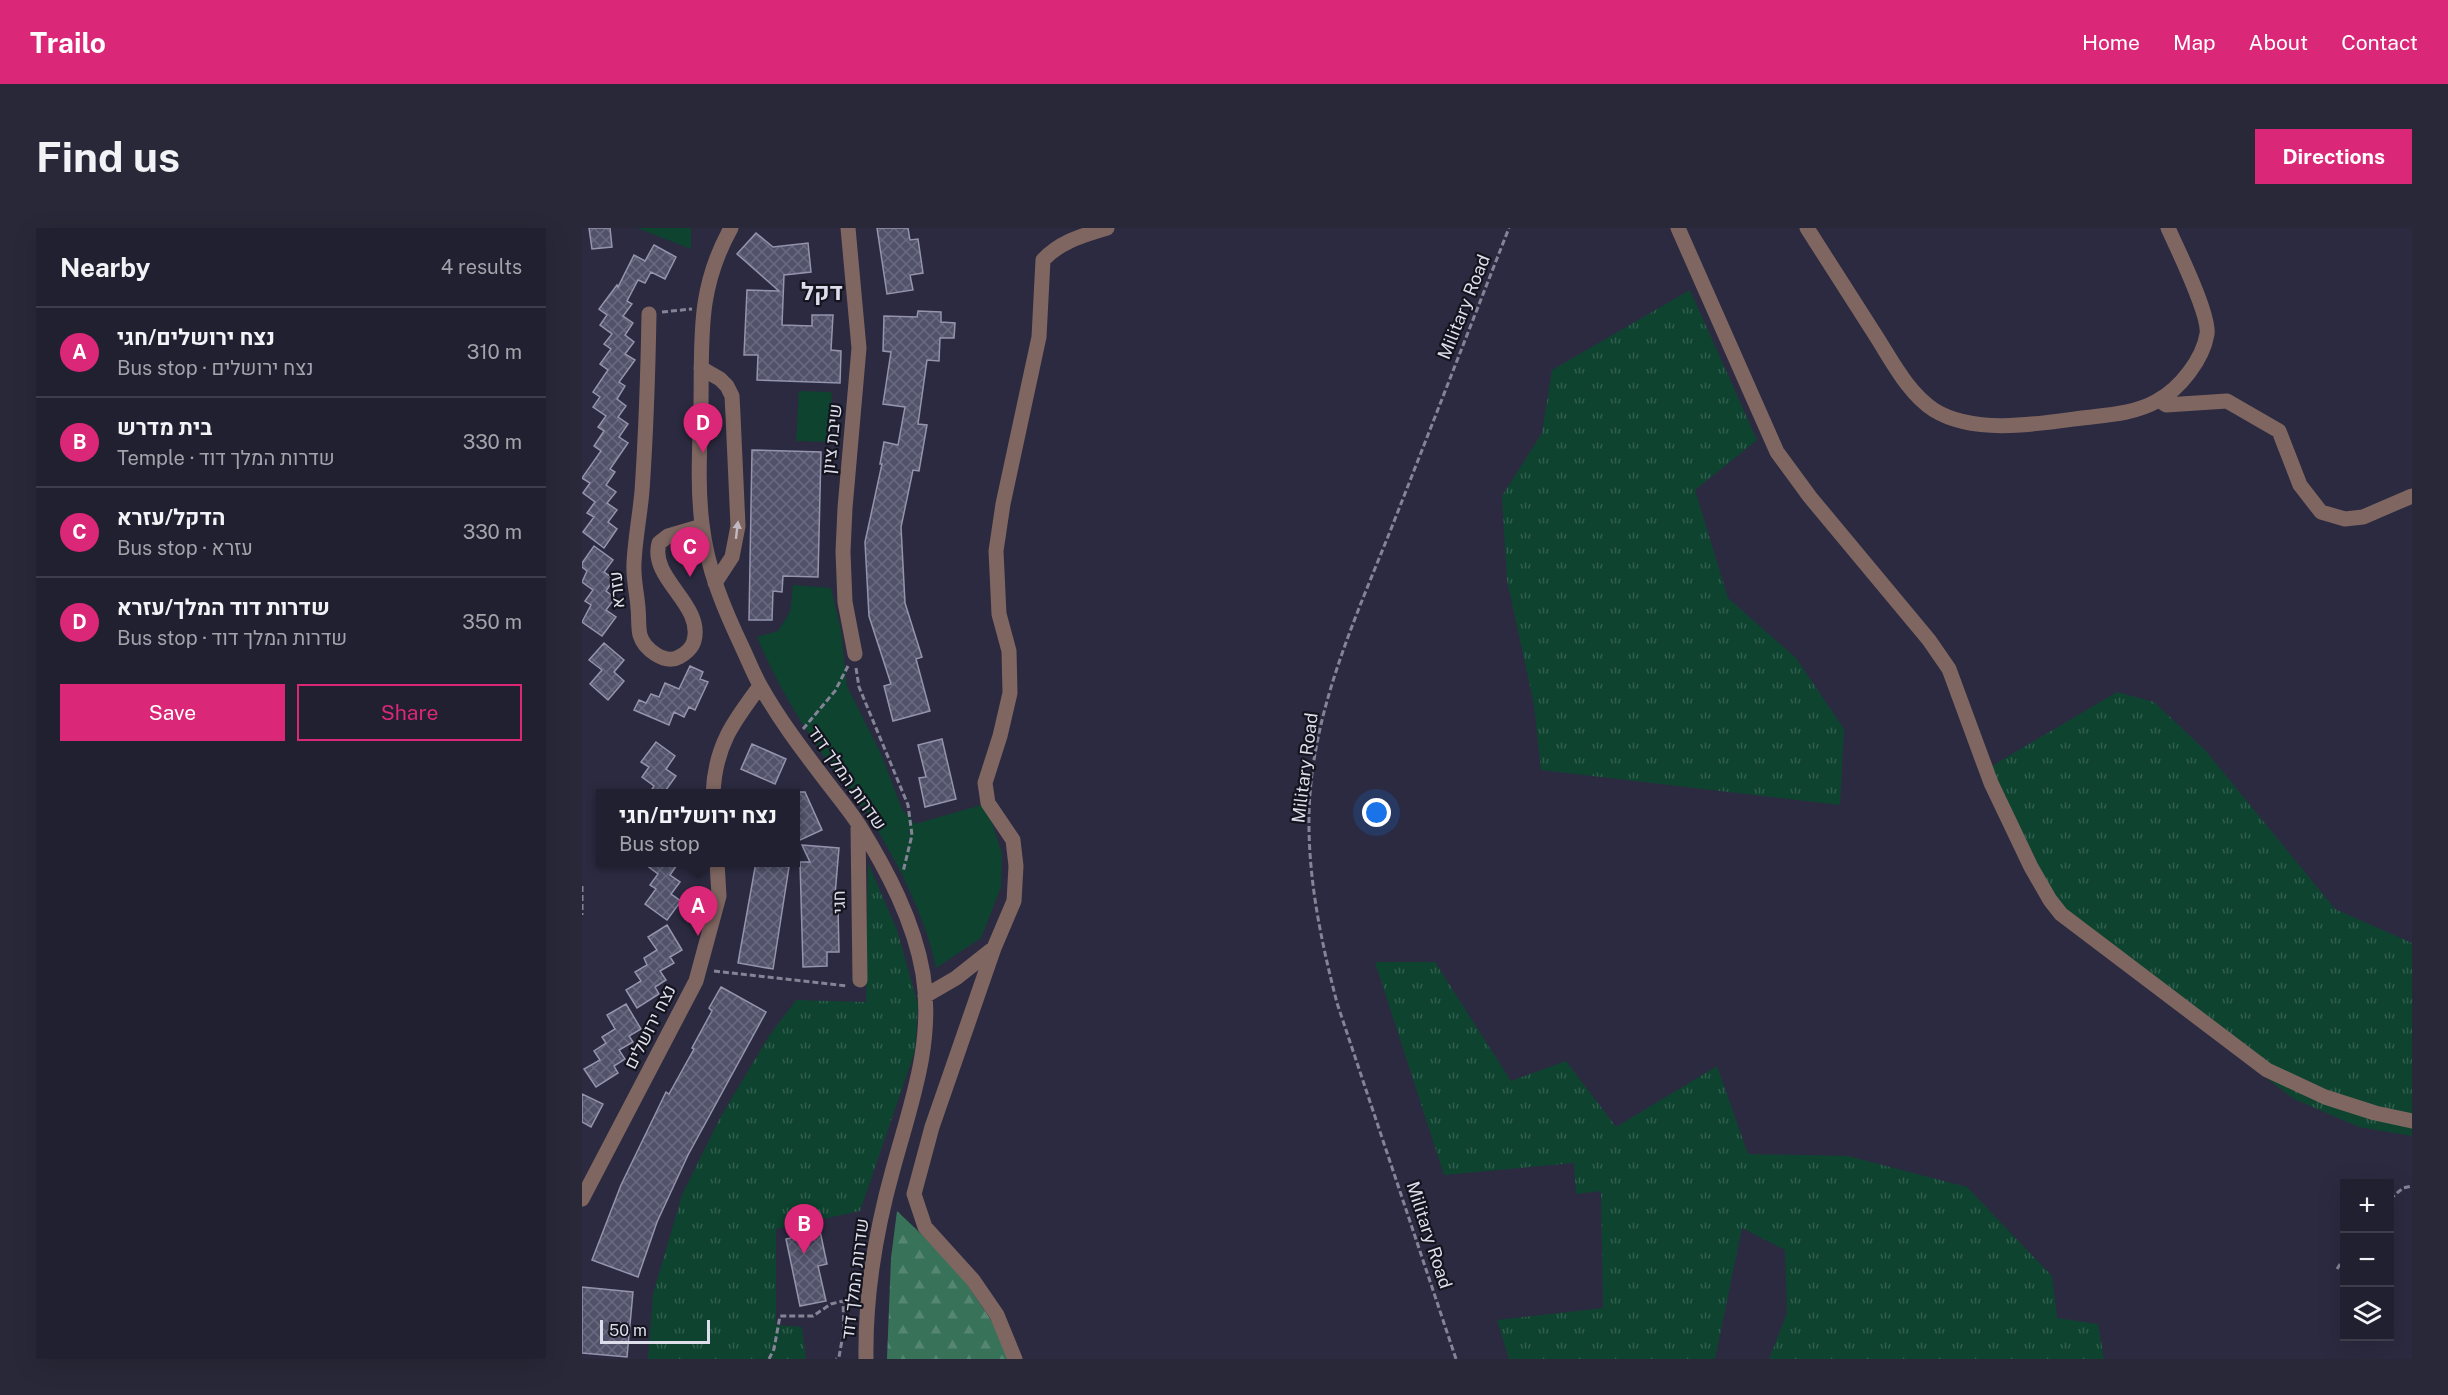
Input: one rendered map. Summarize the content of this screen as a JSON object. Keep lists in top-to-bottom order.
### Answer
{
  "streets": {
    "street": [
      "שיבת ציון",
      "עזרא",
      "שדרות המלך דוד",
      "חגי",
      "נצח ירושלים"
    ],
    "path": ["Military Road"]
  },
  "crossings": [
    ["עזרא", "שדרות המלך דוד"],
    ["שדרות המלך דוד", "חגי"]
  ],
  "districts": ["דקל"],
  "scale_bar": "50 m",
  "page": {
    "header": "Trailo",
    "nav": [
      "Home",
      "Map",
      "About",
      "Contact"
    ],
    "buttons": [
      "Directions",
      ["Save", "Share"]
    ],
    "title": "Find us",
    "heading": ["Nearby", "4 results"],
    "list": [
      {
        "mark": "A",
        "name": "נצח ירושלים/חגי",
        "note": "Bus stop · נצח ירושלים",
        "value": "310 m"
      },
      {
        "mark": "B",
        "name": "בית מדרש",
        "note": "Temple · שדרות המלך דוד",
        "value": "330 m"
      },
      {
        "mark": "C",
        "name": "הדקל/עזרא",
        "note": "Bus stop · עזרא",
        "value": "330 m"
      },
      {
        "mark": "D",
        "name": "שדרות דוד המלך/עזרא",
        "note": "Bus stop · שדרות המלך דוד",
        "value": "350 m"
      }
    ],
    "pins": [
      "D",
      "C",
      "A",
      "B"
    ],
    "popup": ["נצח ירושלים/חגי", "Bus stop"],
    "map_buttons": ["+", "−"],
    "scale": "50 m"
  }
}
